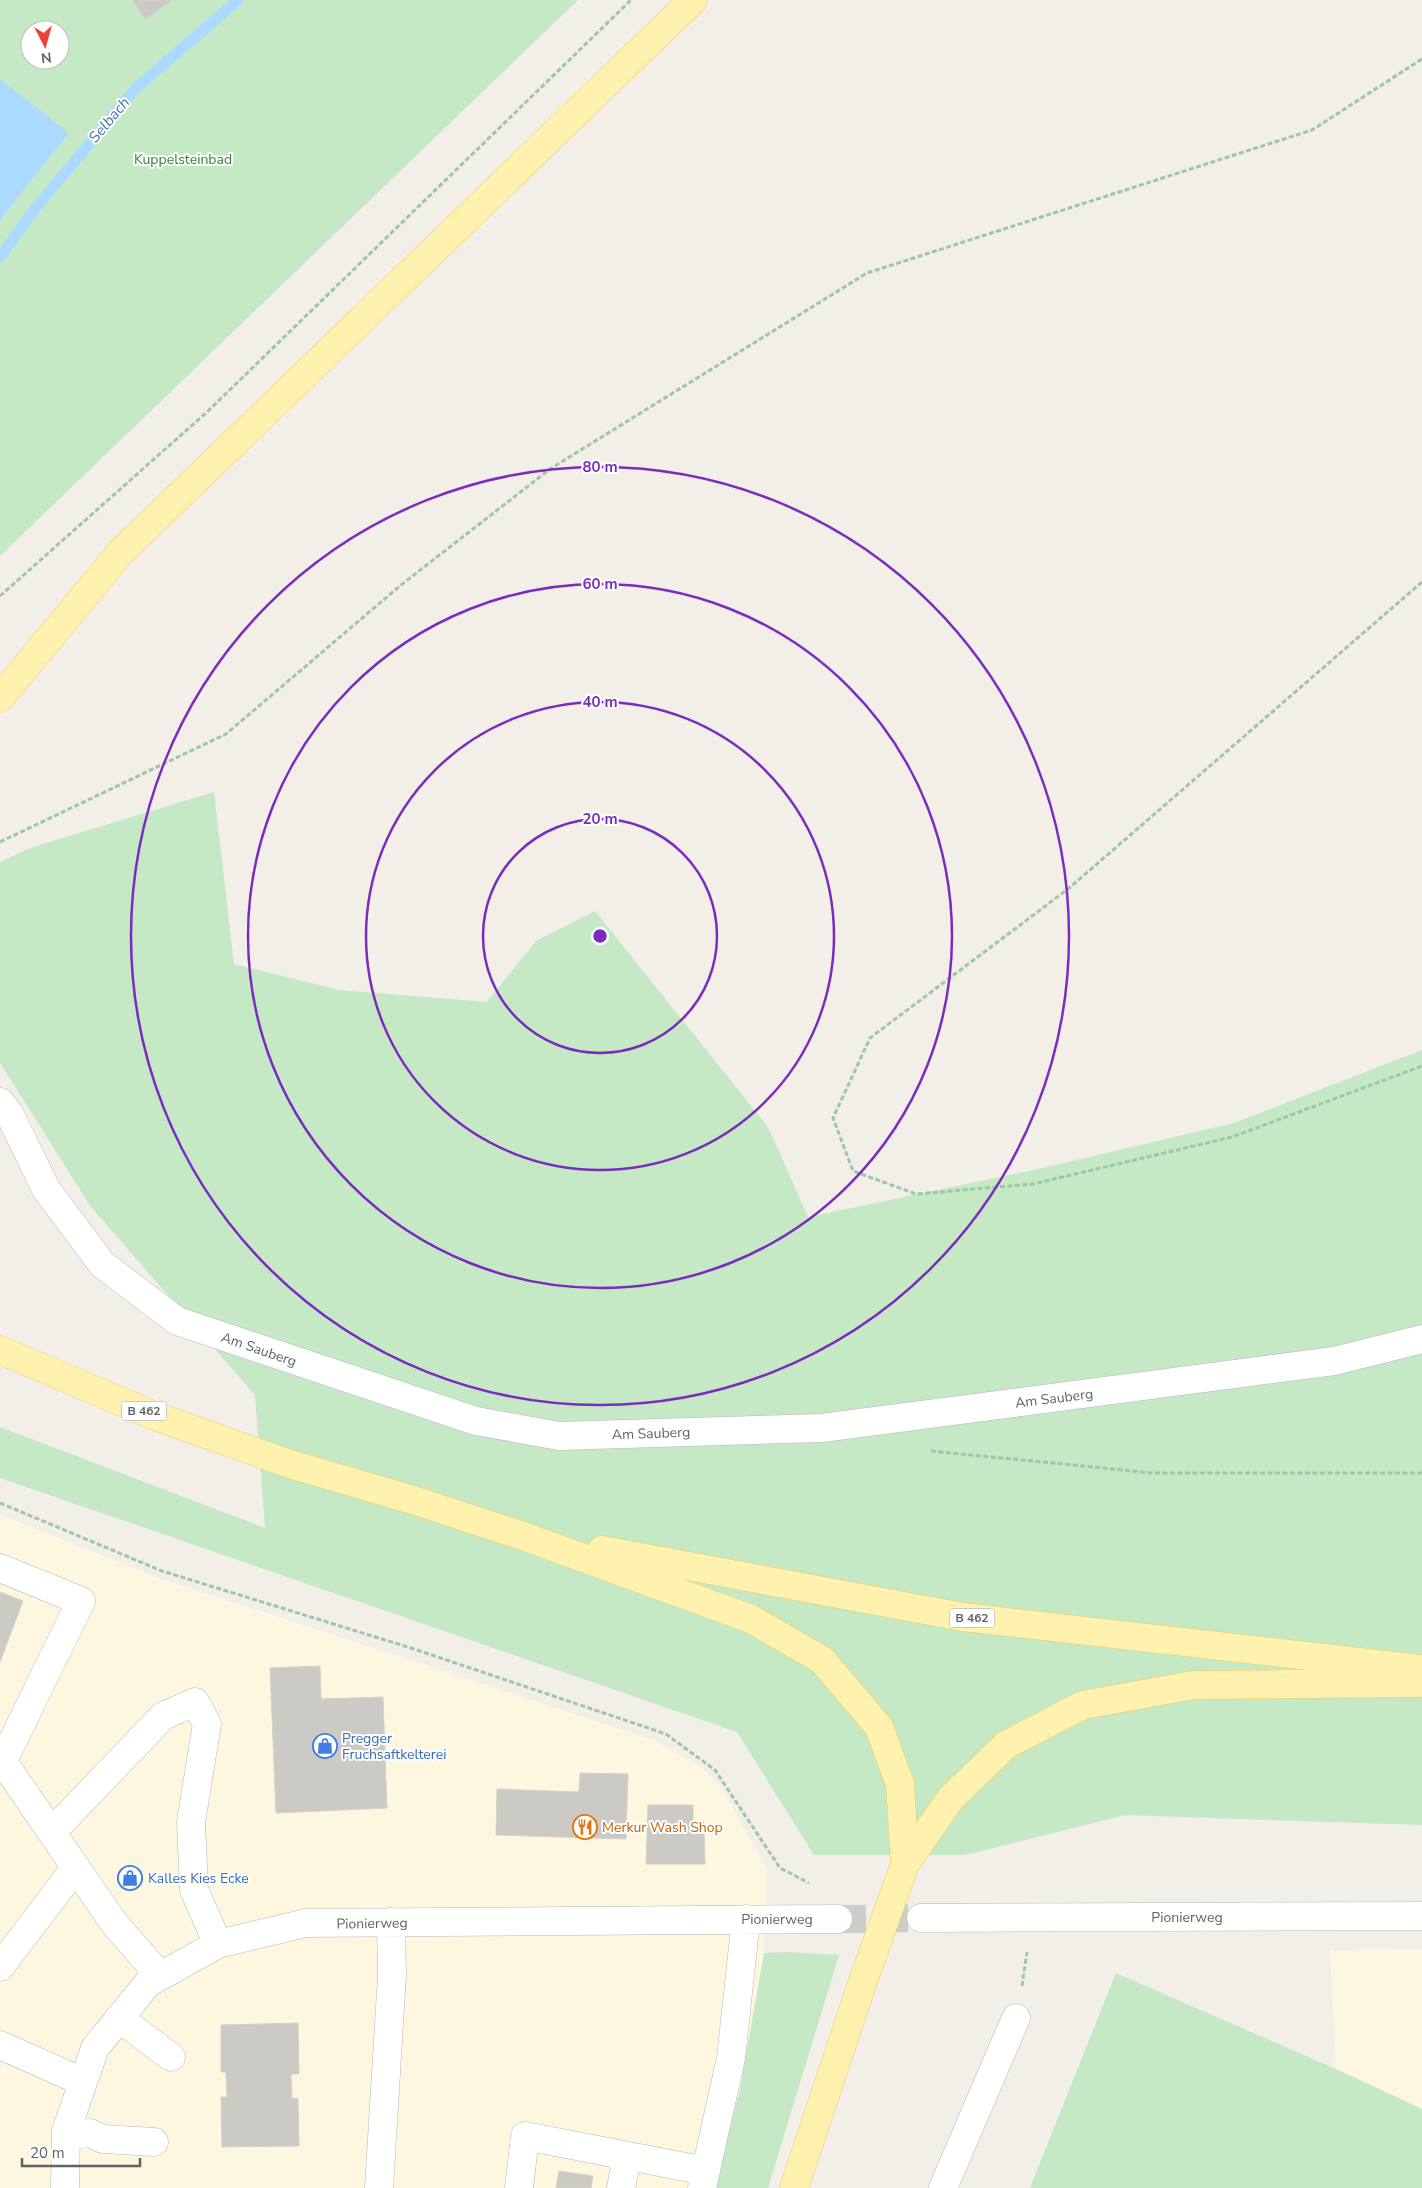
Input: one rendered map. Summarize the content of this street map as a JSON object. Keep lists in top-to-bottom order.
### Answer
{
  "streets": {
    "main road": ["B 462"],
    "street": ["Am Sauberg", "Pionierweg"]
  },
  "water": ["Selbach"],
  "parks": ["Kuppelsteinbad"],
  "places": {
    "shop": ["Pregger Fruchsaftkelterei", "Kalles Kies Ecke"],
    "restaurant": ["Merkur Wash Shop"]
  },
  "scale_bar": "20 m",
  "north": "bottom",
  "rings": [
    "80 m",
    "60 m",
    "40 m",
    "20 m"
  ]
}
